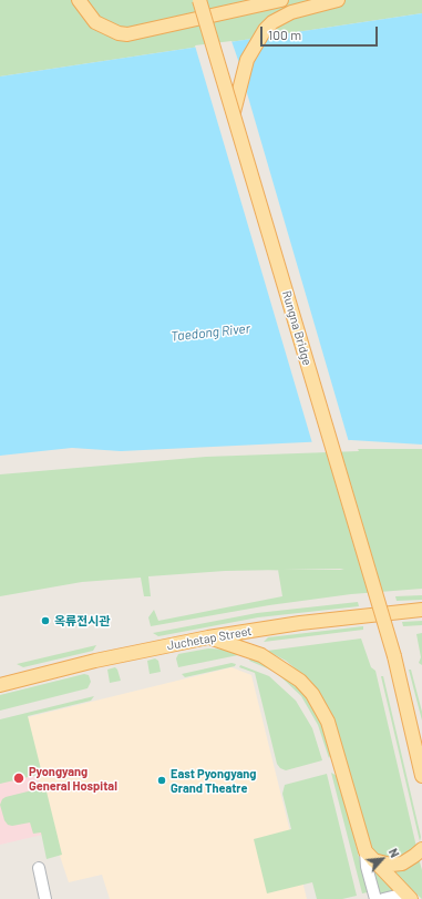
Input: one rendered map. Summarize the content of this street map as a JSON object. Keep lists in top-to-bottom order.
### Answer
{
  "streets": {
    "main road": ["Rungna Bridge", "Juchetap Street"]
  },
  "water": ["Taedong River"],
  "places": ["옥류전시관", "Pyongyang General Hospital", "East Pyongyang Grand Theatre"],
  "scale_bar": "100 m",
  "north": "top right"
}
